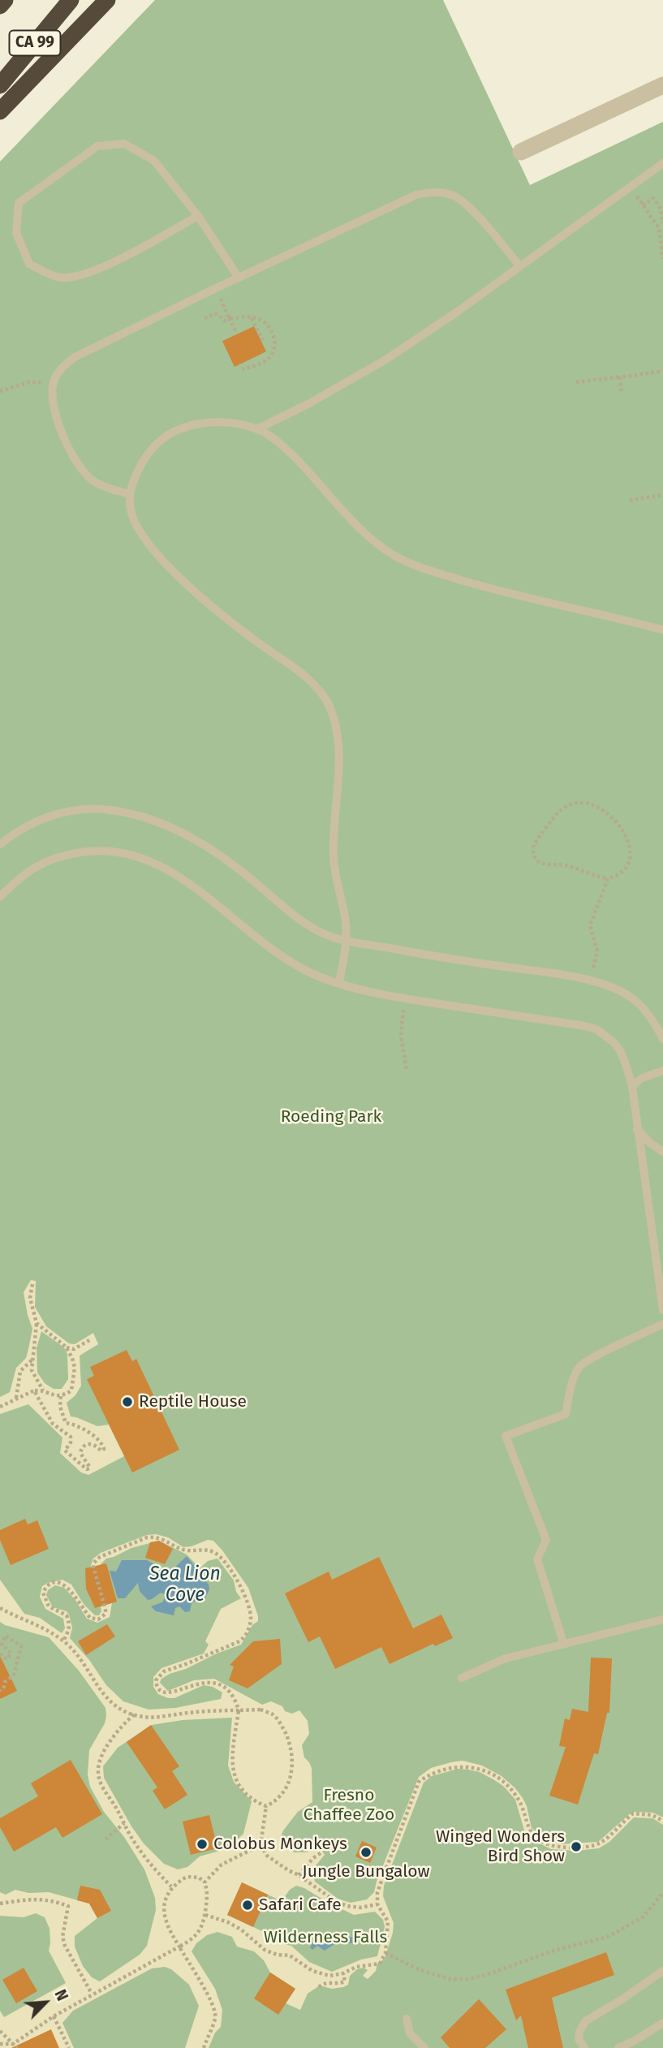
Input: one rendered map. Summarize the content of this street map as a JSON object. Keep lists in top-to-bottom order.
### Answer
{
  "streets": {
    "highway": ["CA 99"]
  },
  "water": ["Sea Lion Cove"],
  "parks": ["Roeding Park", "Fresno Chaffee Zoo", "Wilderness Falls"],
  "places": [
    "Reptile House",
    "Colobus Monkeys",
    "Winged Wonders Bird Show",
    "Jungle Bungalow",
    "Safari Cafe"
  ],
  "north": "top right"
}
